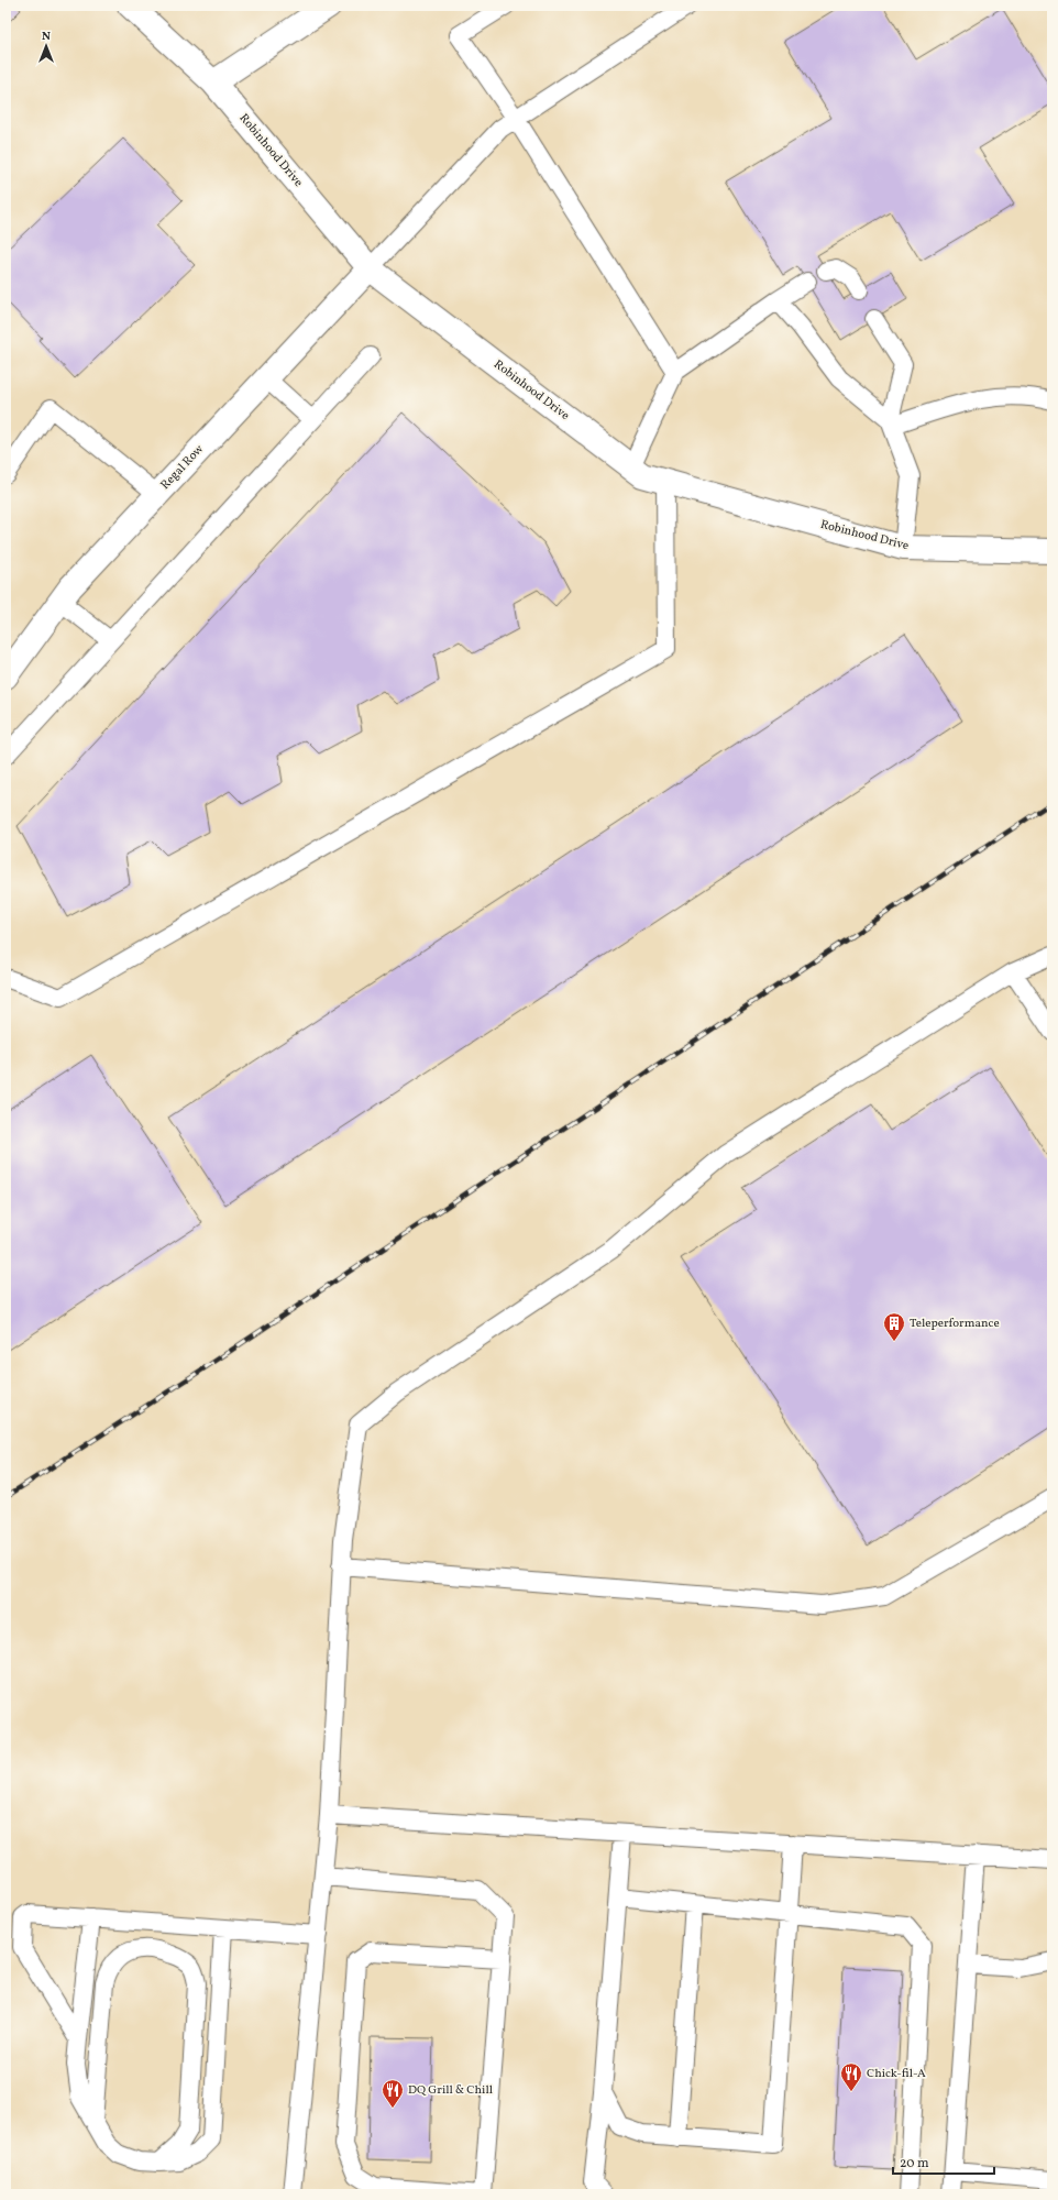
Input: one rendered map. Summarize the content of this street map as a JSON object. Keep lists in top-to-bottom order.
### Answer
{
  "streets": {
    "street": ["Robinhood Drive", "Regal Row"]
  },
  "crossings": [
    ["Robinhood Drive", "Regal Row"]
  ],
  "places": {
    "building": ["Teleperformance"],
    "restaurant": ["Chick-fil-A", "DQ Grill & Chill"]
  },
  "scale_bar": "20 m",
  "north": "top"
}
